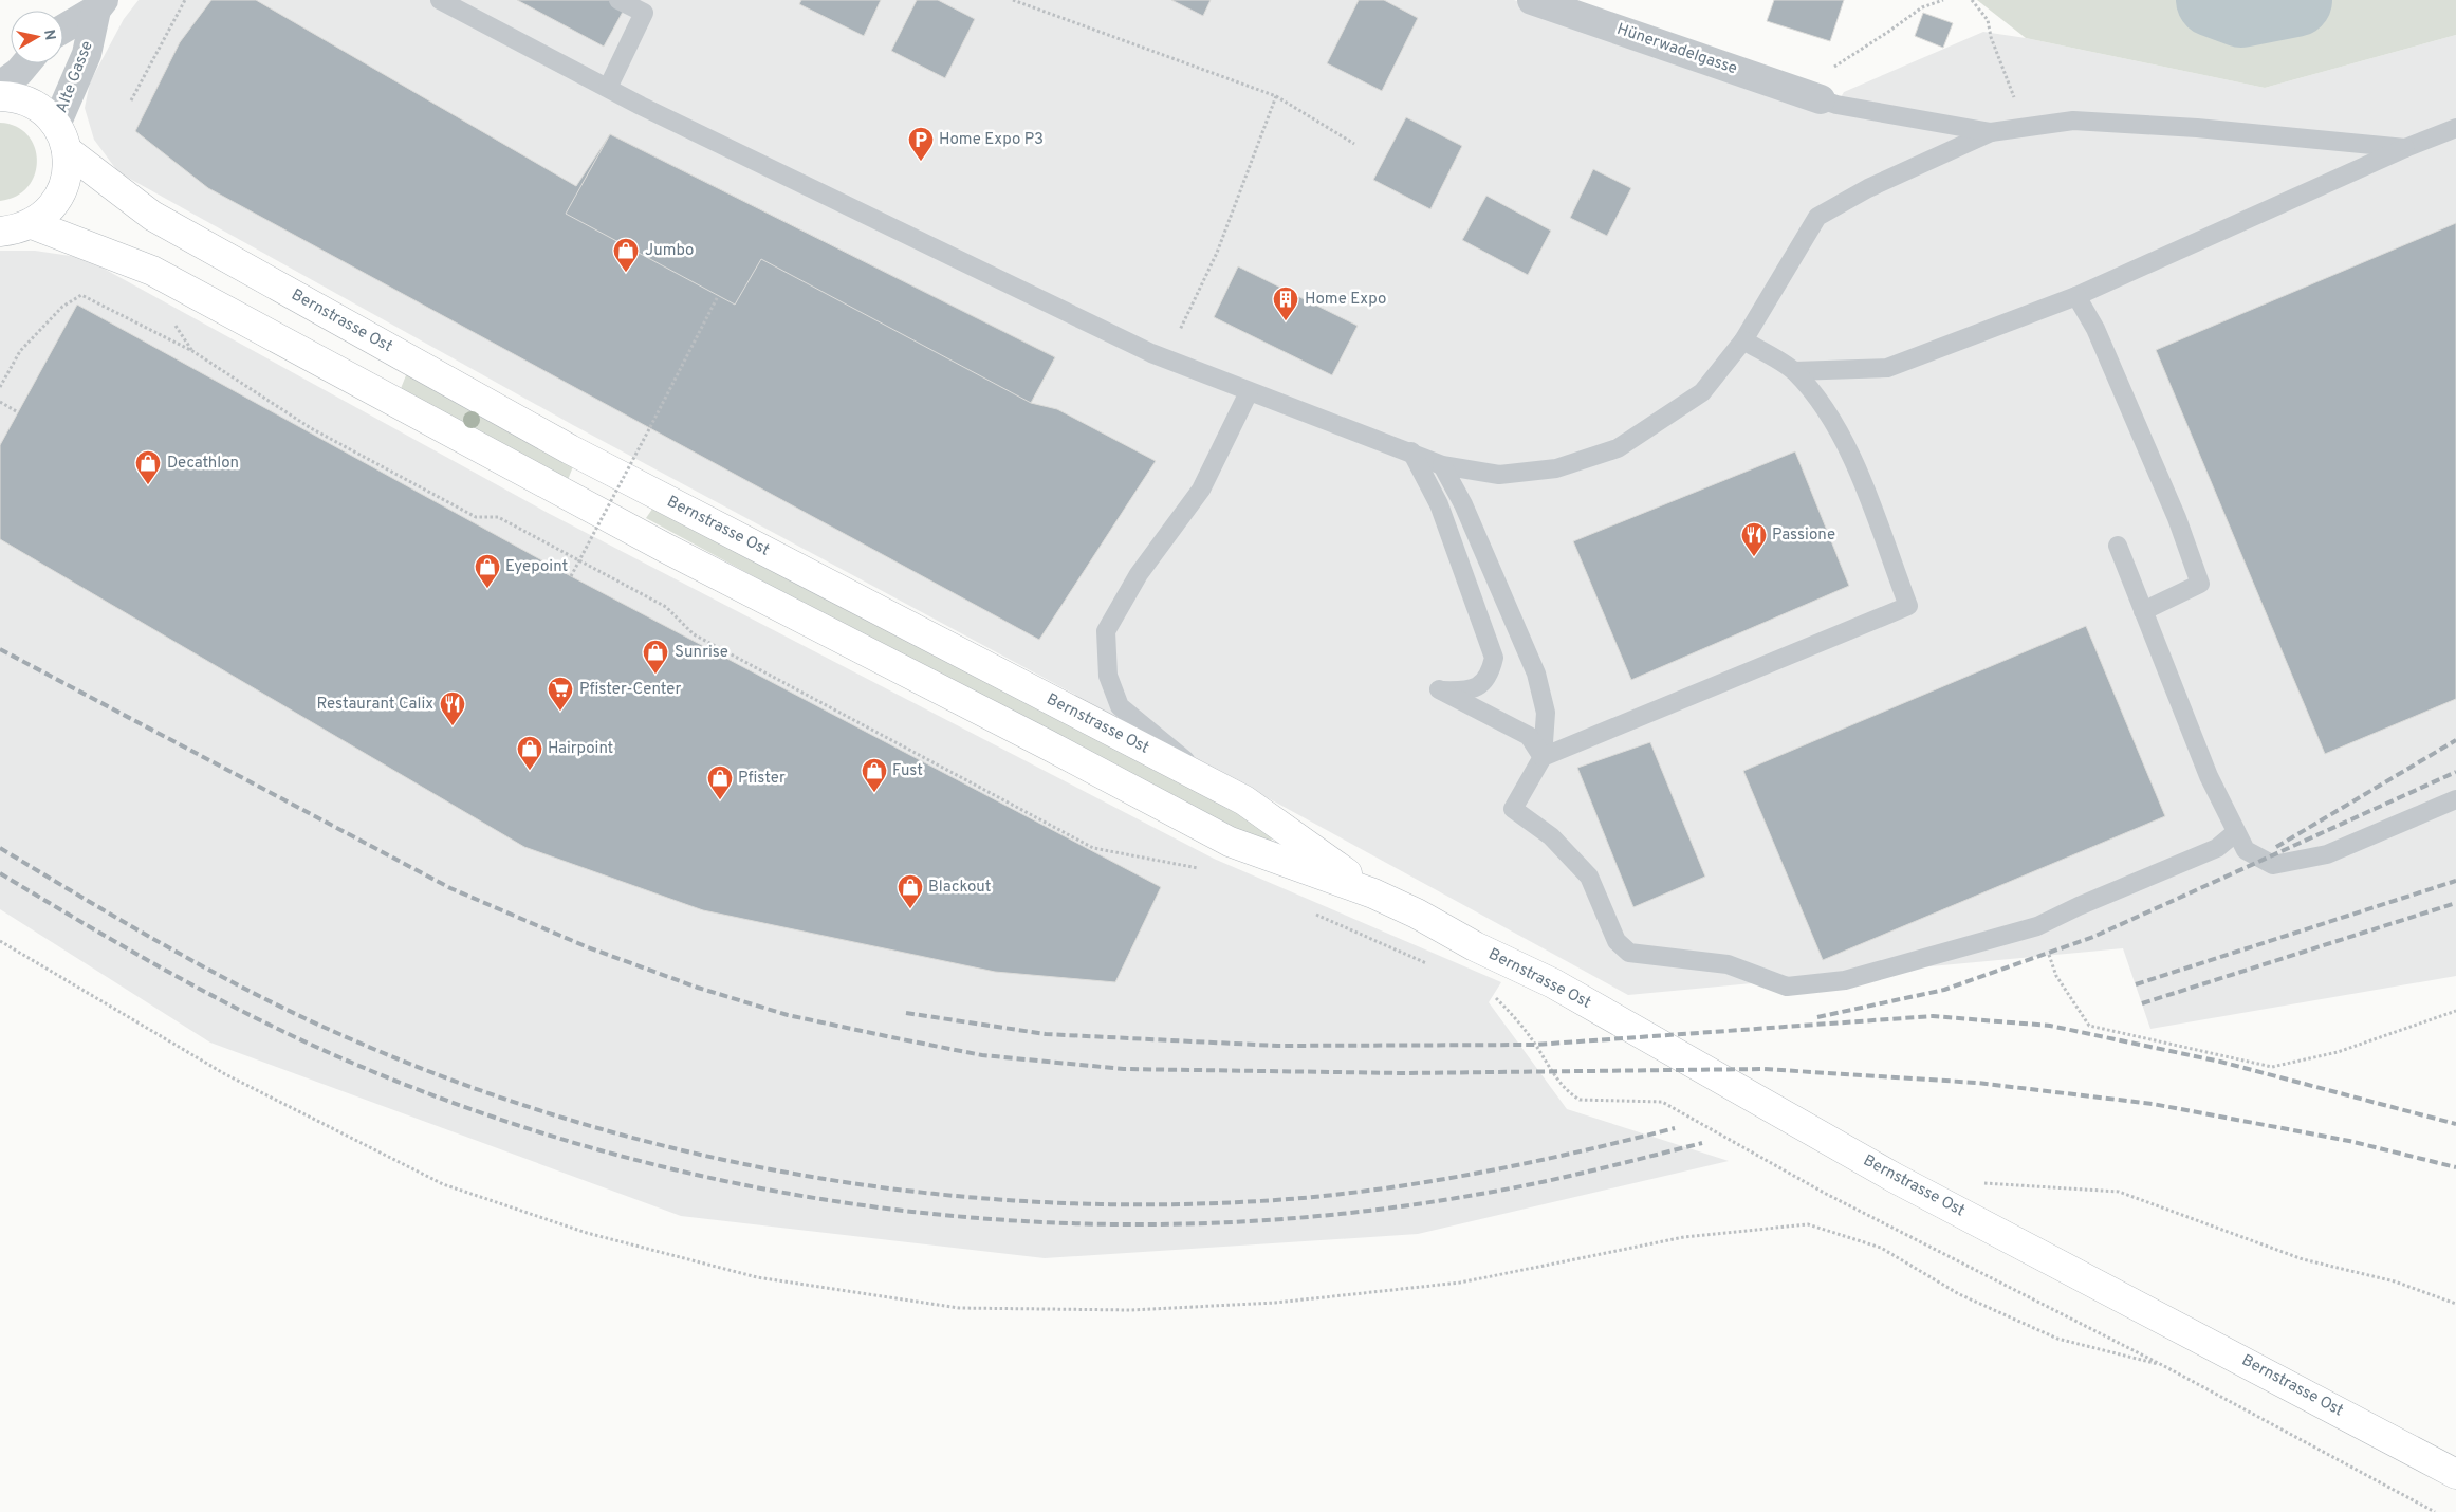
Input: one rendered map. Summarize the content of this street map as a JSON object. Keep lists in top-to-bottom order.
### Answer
{
  "streets": {
    "main road": ["Bernstrasse Ost"],
    "street": ["Hünerwadelgasse", "Alte Gasse"]
  },
  "crossings": [
    ["Alte Gasse", "Bernstrasse Ost"]
  ],
  "places": {
    "parking": ["Home Expo P3"],
    "shop": [
      "Jumbo",
      "Decathlon",
      "Eyepoint",
      "Sunrise",
      "Hairpoint",
      "Fust",
      "Pfister",
      "Blackout"
    ],
    "building": ["Home Expo"],
    "restaurant": ["Passione", "Restaurant Calix"],
    "supermarket": ["Pfister-Center"]
  },
  "north": "right"
}
